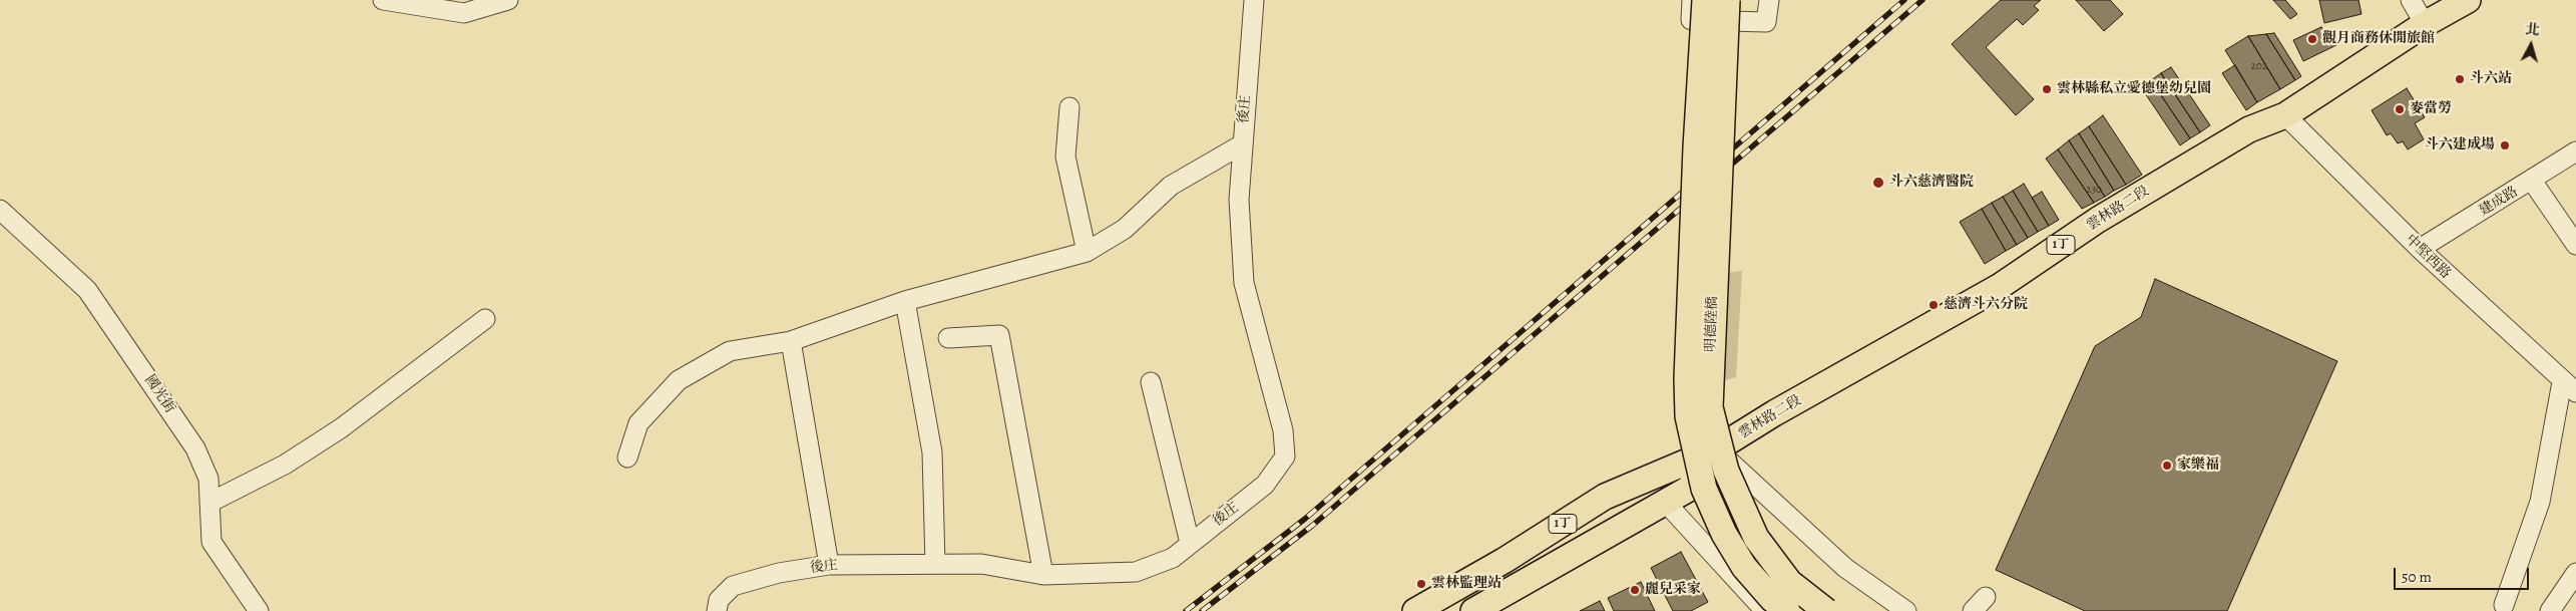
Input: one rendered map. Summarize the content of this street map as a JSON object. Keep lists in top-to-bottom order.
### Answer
{
  "streets": {
    "main road": ["雲林路二段", "1丁", "明德陸橋"],
    "street": [
      "後庄",
      "建成路",
      "中堅西路",
      "國光街"
    ]
  },
  "crossings": [
    ["建成路", "中堅西路"],
    ["雲林路二段", "中堅西路"]
  ],
  "places": [
    "觀月商務休閒旅館",
    "斗六站",
    "雲林縣私立愛德堡幼兒園",
    "麥當勞",
    "斗六建成場",
    "斗六慈濟醫院",
    "慈濟斗六分院",
    "家樂福",
    "雲林監理站",
    "麗兒采家"
  ],
  "house_numbers": ["202", "230"],
  "scale_bar": "50 m",
  "north": "top"
}
